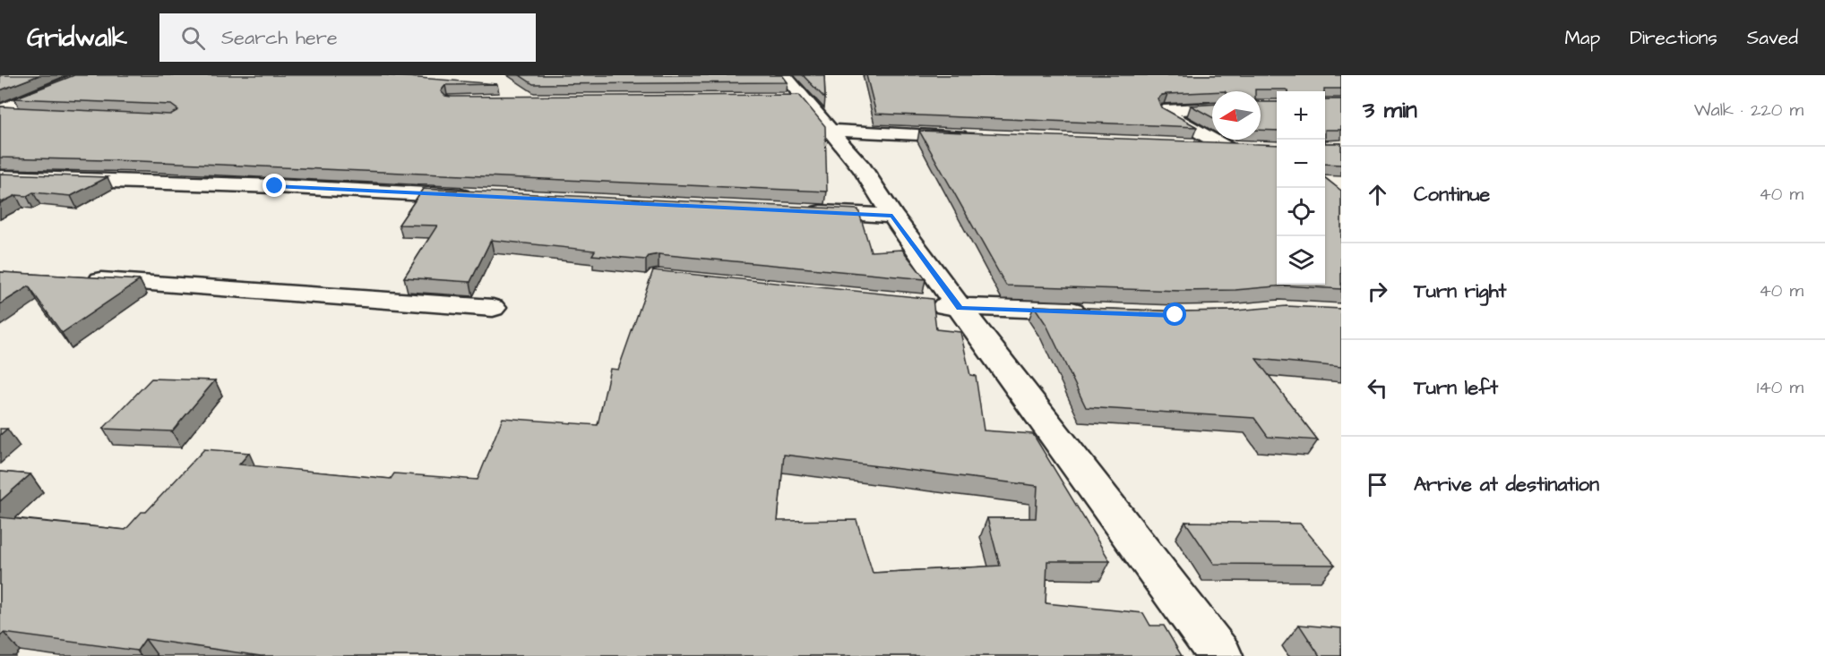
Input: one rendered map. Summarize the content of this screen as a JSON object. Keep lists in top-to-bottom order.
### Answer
{
  "north": "left",
  "page": {
    "header": "Gridwalk",
    "search": "Search here",
    "nav": ["Map", "Directions", "Saved"],
    "heading": ["3 min", "Walk · 220 m"],
    "map_buttons": ["+", "−"],
    "list": [
      ["Continue", "40 m"],
      ["Turn right", "40 m"],
      ["Turn left", "140 m"],
      "Arrive at destination"
    ]
  }
}
